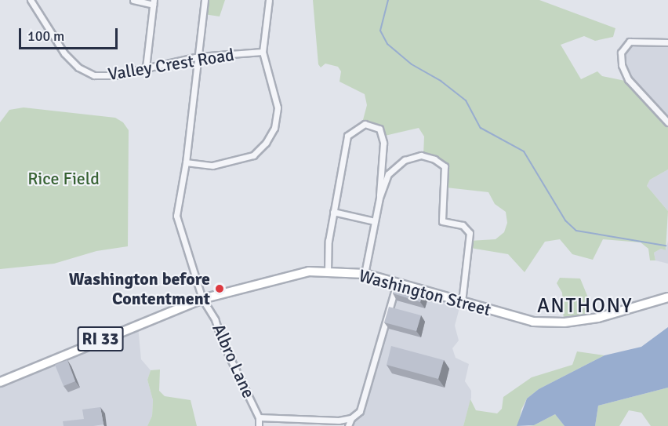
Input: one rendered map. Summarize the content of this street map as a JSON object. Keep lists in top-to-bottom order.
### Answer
{
  "streets": {
    "main road": ["Washington Street", "RI 33"],
    "street": ["Valley Crest Road", "Albro Lane"]
  },
  "crossings": [
    ["Valley Crest Road", "Albro Lane"],
    ["Washington Street", "Albro Lane"]
  ],
  "districts": ["ANTHONY"],
  "parks": ["Rice Field"],
  "places": ["Washington before Contentment"],
  "scale_bar": "100 m"
}
